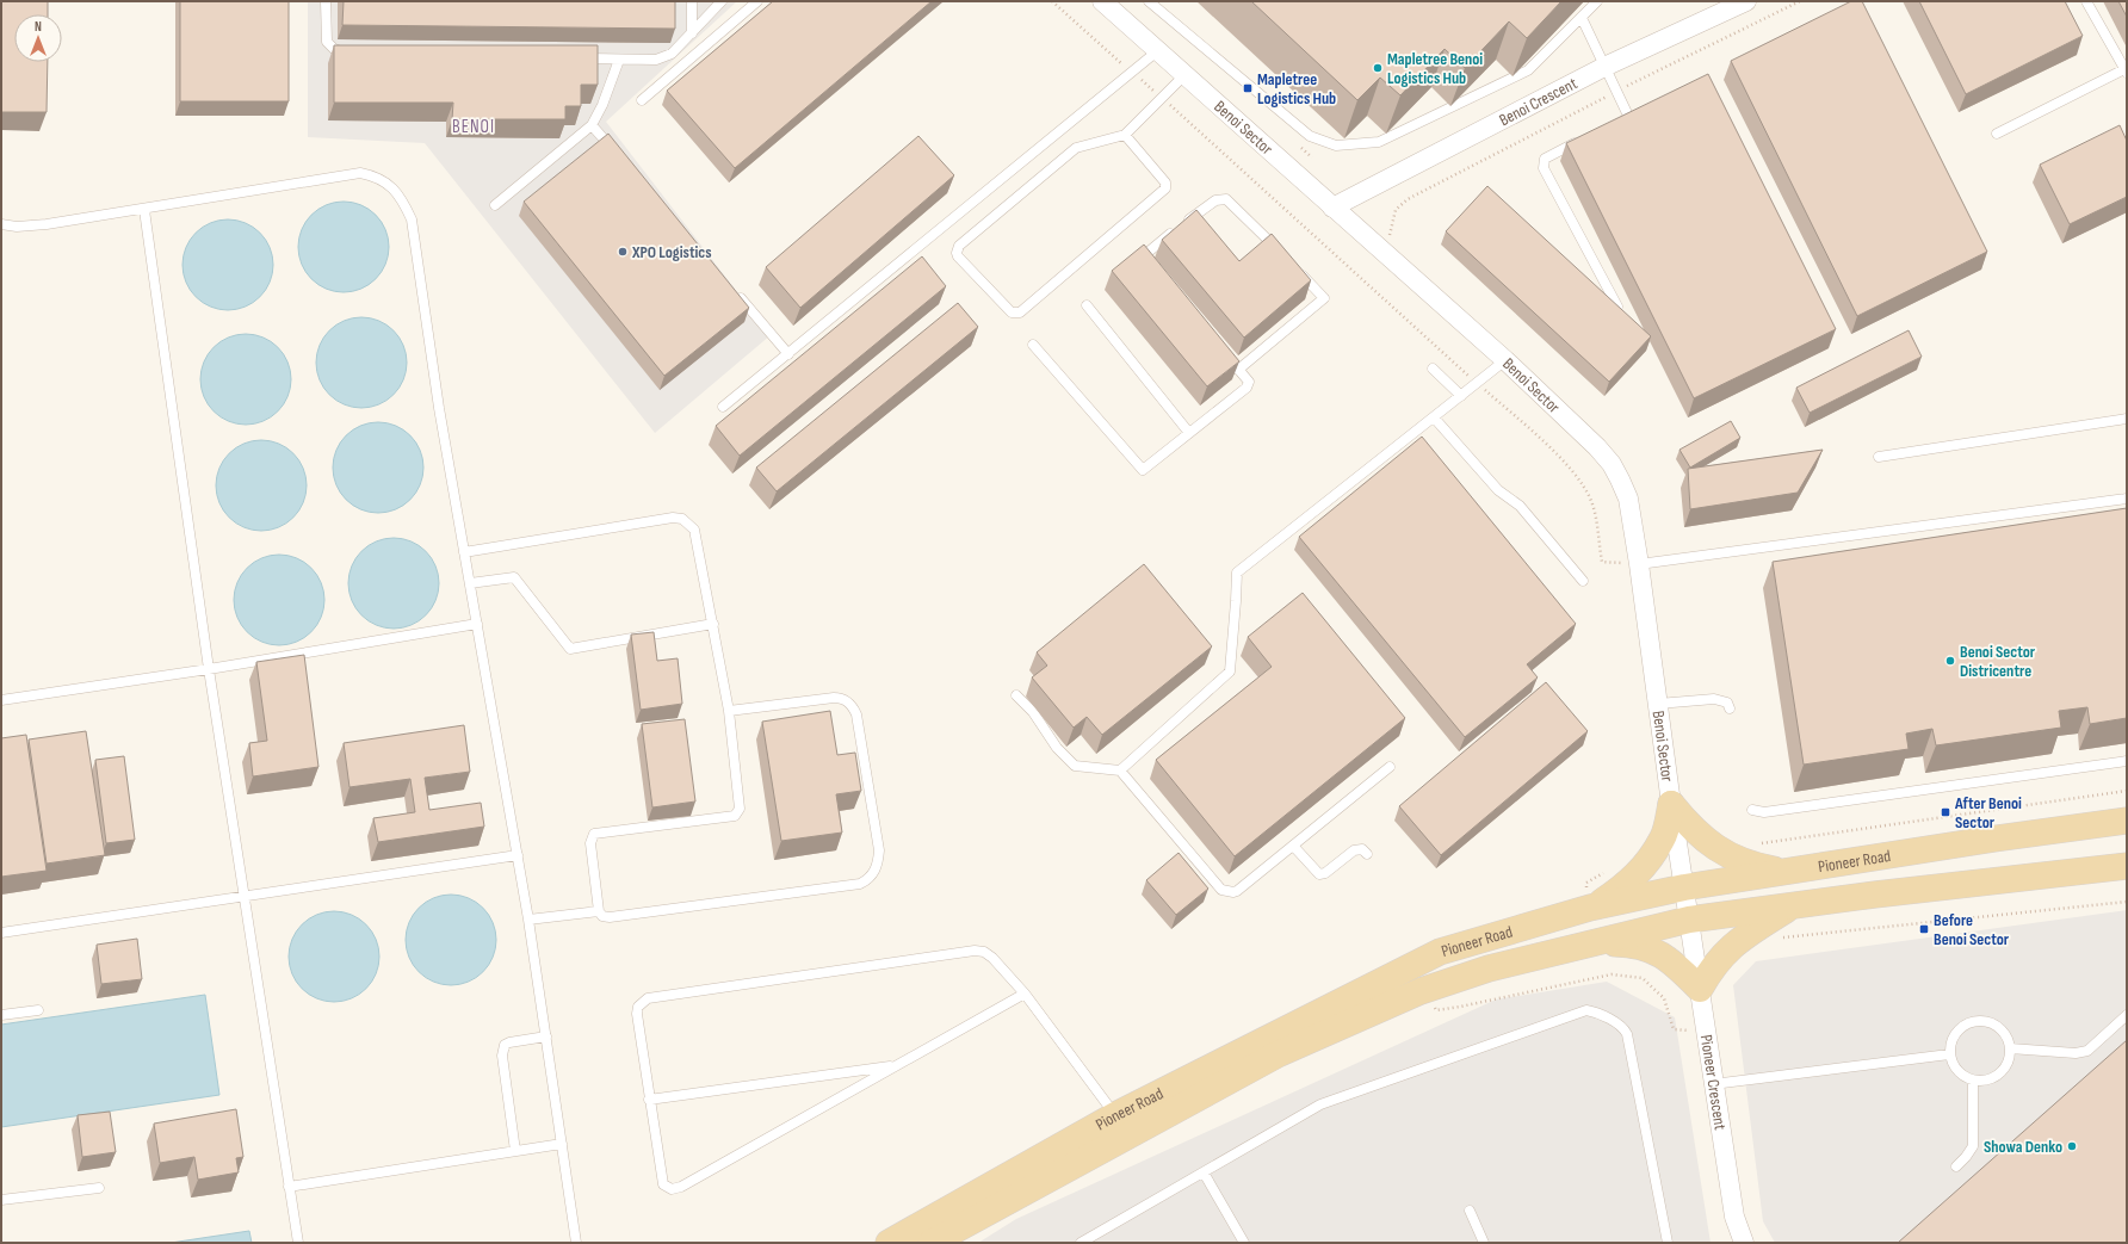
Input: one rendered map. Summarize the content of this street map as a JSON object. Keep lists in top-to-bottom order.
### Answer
{
  "streets": {
    "main road": ["Pioneer Road"],
    "street": ["Benoi Crescent", "Benoi Sector", "Pioneer Crescent"]
  },
  "crossings": [
    ["Benoi Crescent", "Benoi Sector"],
    ["Benoi Sector", "Pioneer Road"],
    ["Benoi Sector", "Pioneer Crescent"],
    ["Pioneer Road", "Pioneer Crescent"]
  ],
  "districts": ["BENOI"],
  "places": {
    "other": [
      "Mapletree Benoi Logistics Hub",
      "XPO Logistics",
      "Benoi Sector Districentre",
      "Showa Denko"
    ],
    "transit": ["Mapletree Logistics Hub", "After Benoi Sector", "Before Benoi Sector"]
  },
  "north": "top"
}
